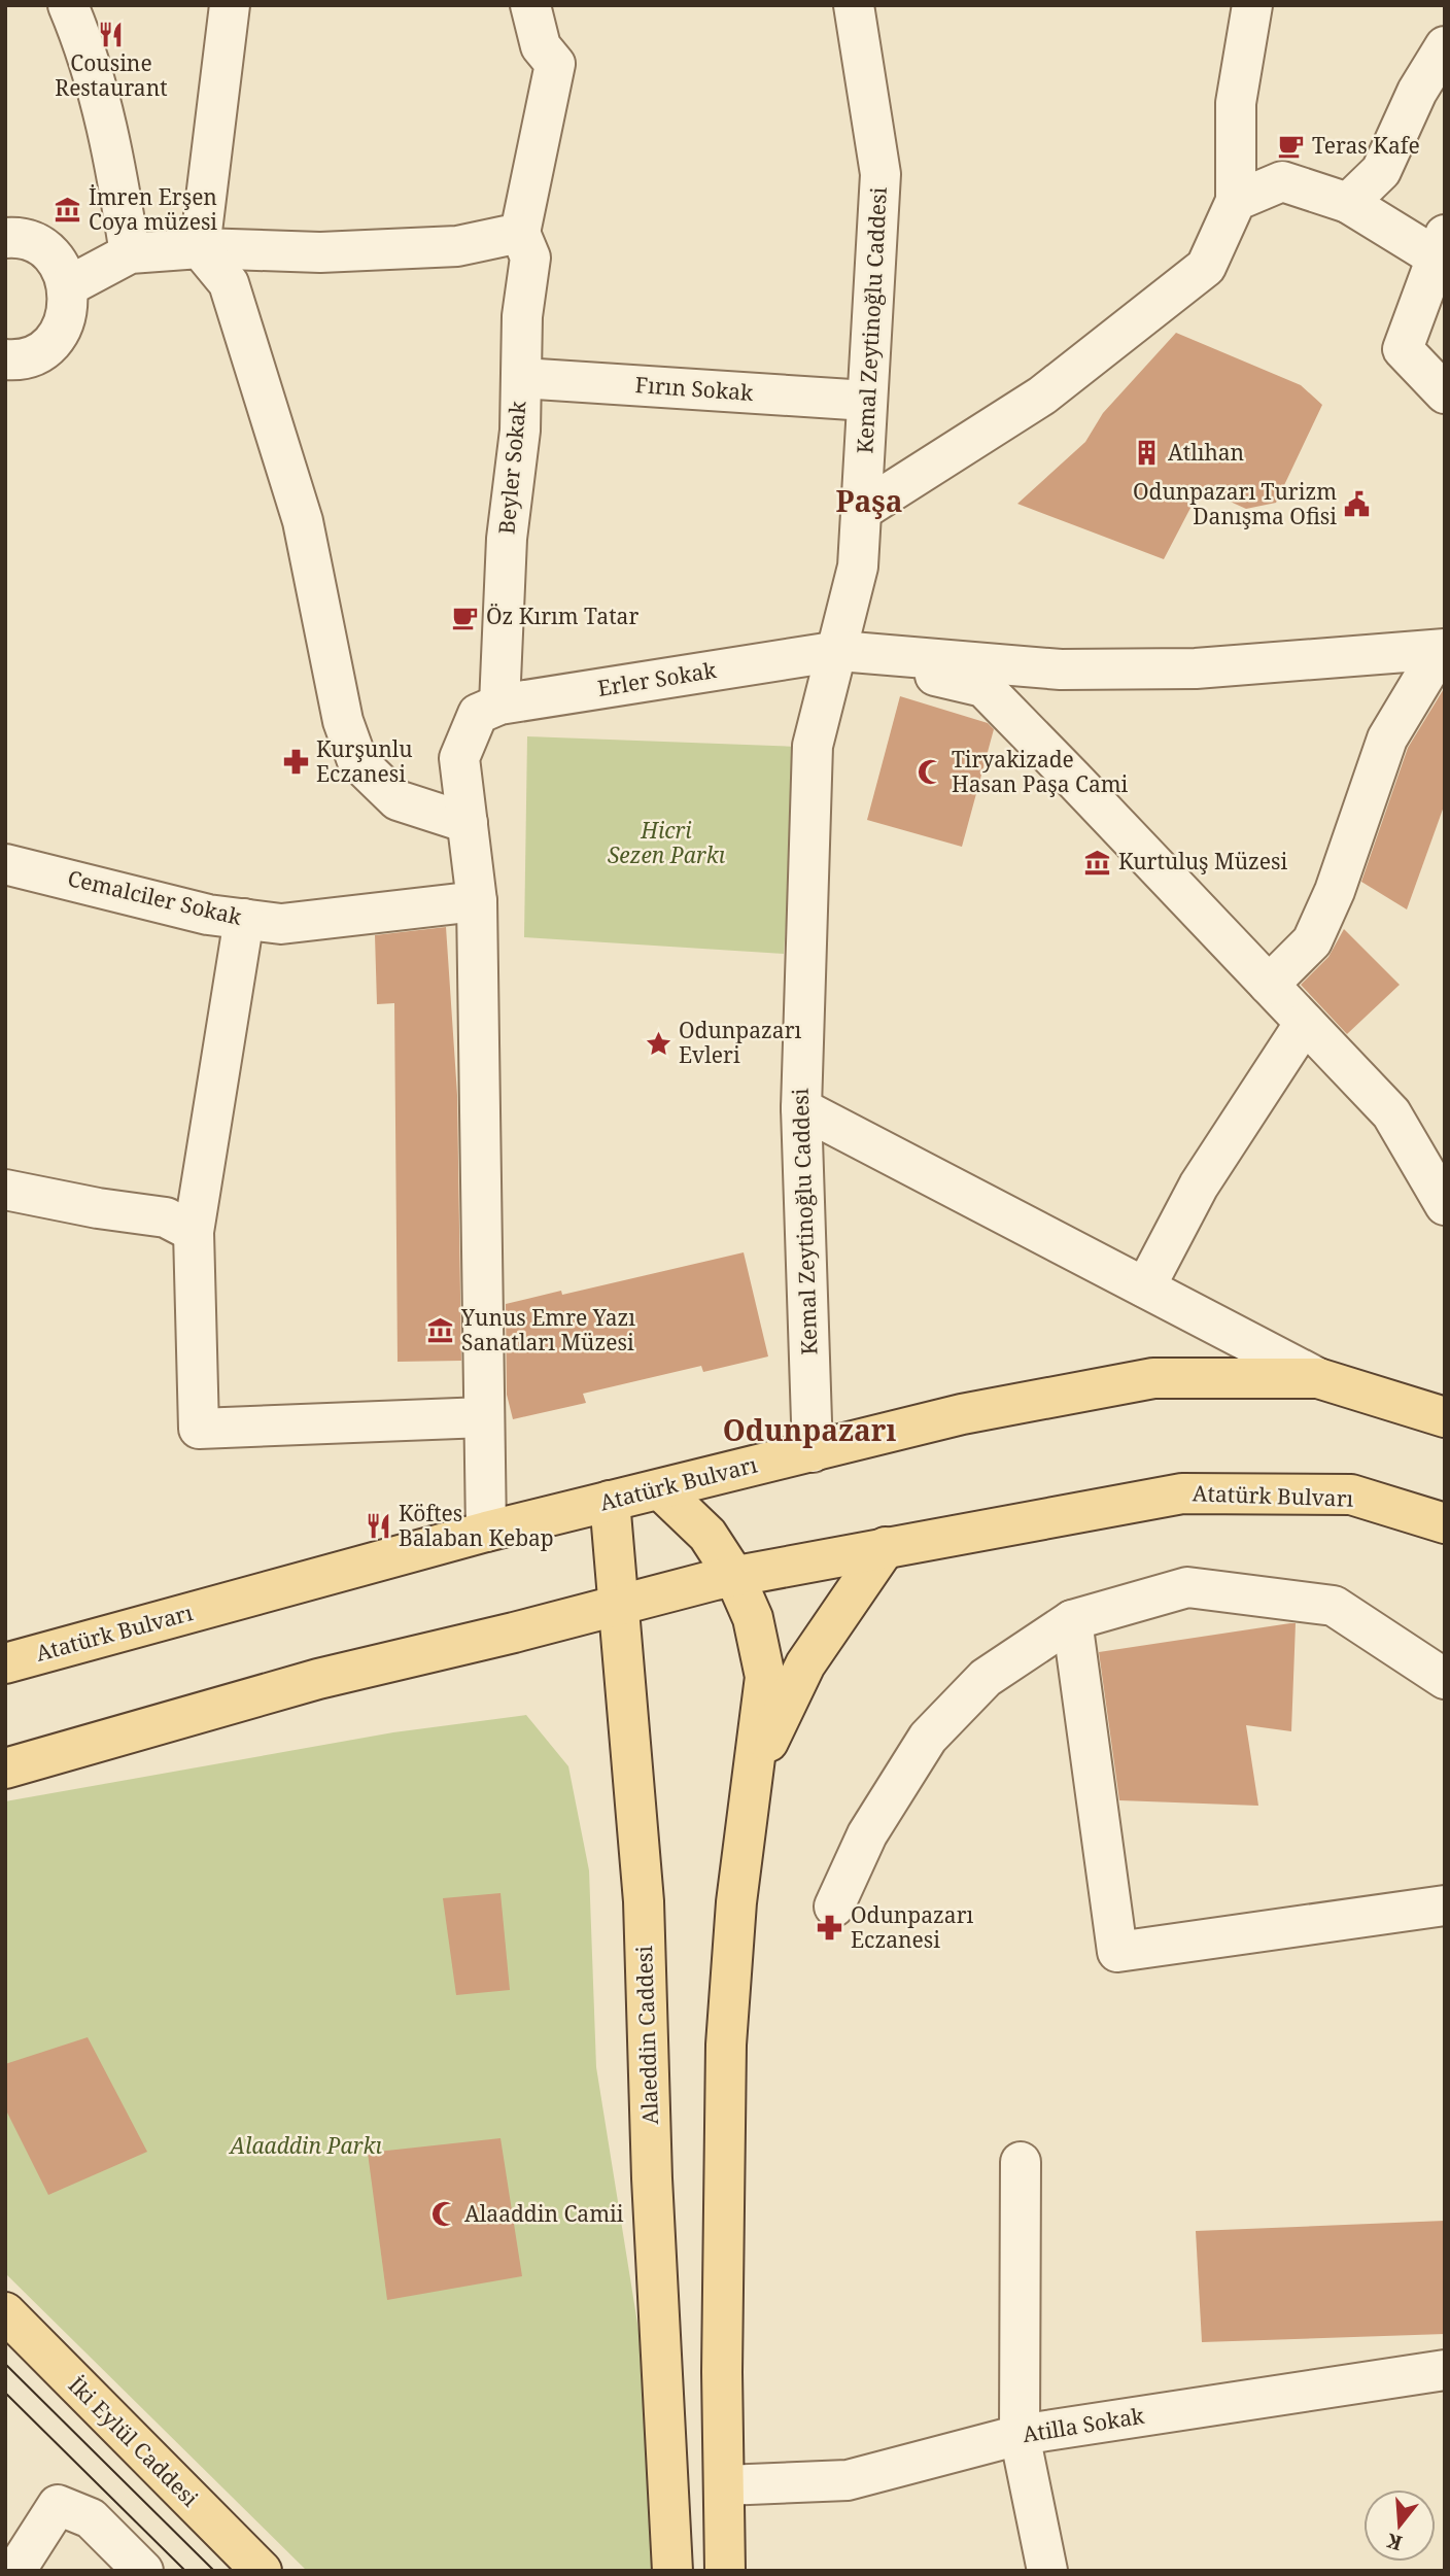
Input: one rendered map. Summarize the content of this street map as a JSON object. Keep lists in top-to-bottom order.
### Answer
{
  "streets": {
    "main road": ["Atatürk Bulvarı", "Alaeddin Caddesi", "İki Eylül Caddesi"],
    "street": [
      "Kemal Zeytinoğlu Caddesi",
      "Fırın Sokak",
      "Beyler Sokak",
      "Erler Sokak",
      "Cemalciler Sokak",
      "Atilla Sokak"
    ]
  },
  "crossings": [
    ["Kemal Zeytinoğlu Caddesi", "Fırın Sokak"],
    ["Kemal Zeytinoğlu Caddesi", "Erler Sokak"],
    ["Kemal Zeytinoğlu Caddesi", "Atatürk Bulvarı"],
    ["Fırın Sokak", "Beyler Sokak"],
    ["Beyler Sokak", "Erler Sokak"],
    ["Atatürk Bulvarı", "Alaeddin Caddesi"]
  ],
  "districts": ["Paşa", "Odunpazarı"],
  "parks": ["Hicri Sezen Parkı", "Alaaddin Parkı"],
  "places": {
    "restaurant": ["Cousine Restaurant", "Köftes Balaban Kebap"],
    "cafe": ["Teras Kafe", "Öz Kırım Tatar"],
    "museum": ["İmren Erşen Coya müzesi", "Kurtuluş Müzesi", "Yunus Emre Yazı Sanatları Müzesi"],
    "building": ["Atlıhan"],
    "public building": ["Odunpazarı Turizm Danışma Ofisi"],
    "pharmacy": ["Kurşunlu Eczanesi", "Odunpazarı Eczanesi"],
    "mosque": ["Tiryakizade Hasan Paşa Cami", "Alaaddin Camii"],
    "place": ["Odunpazarı Evleri"]
  },
  "north": "bottom"
}
